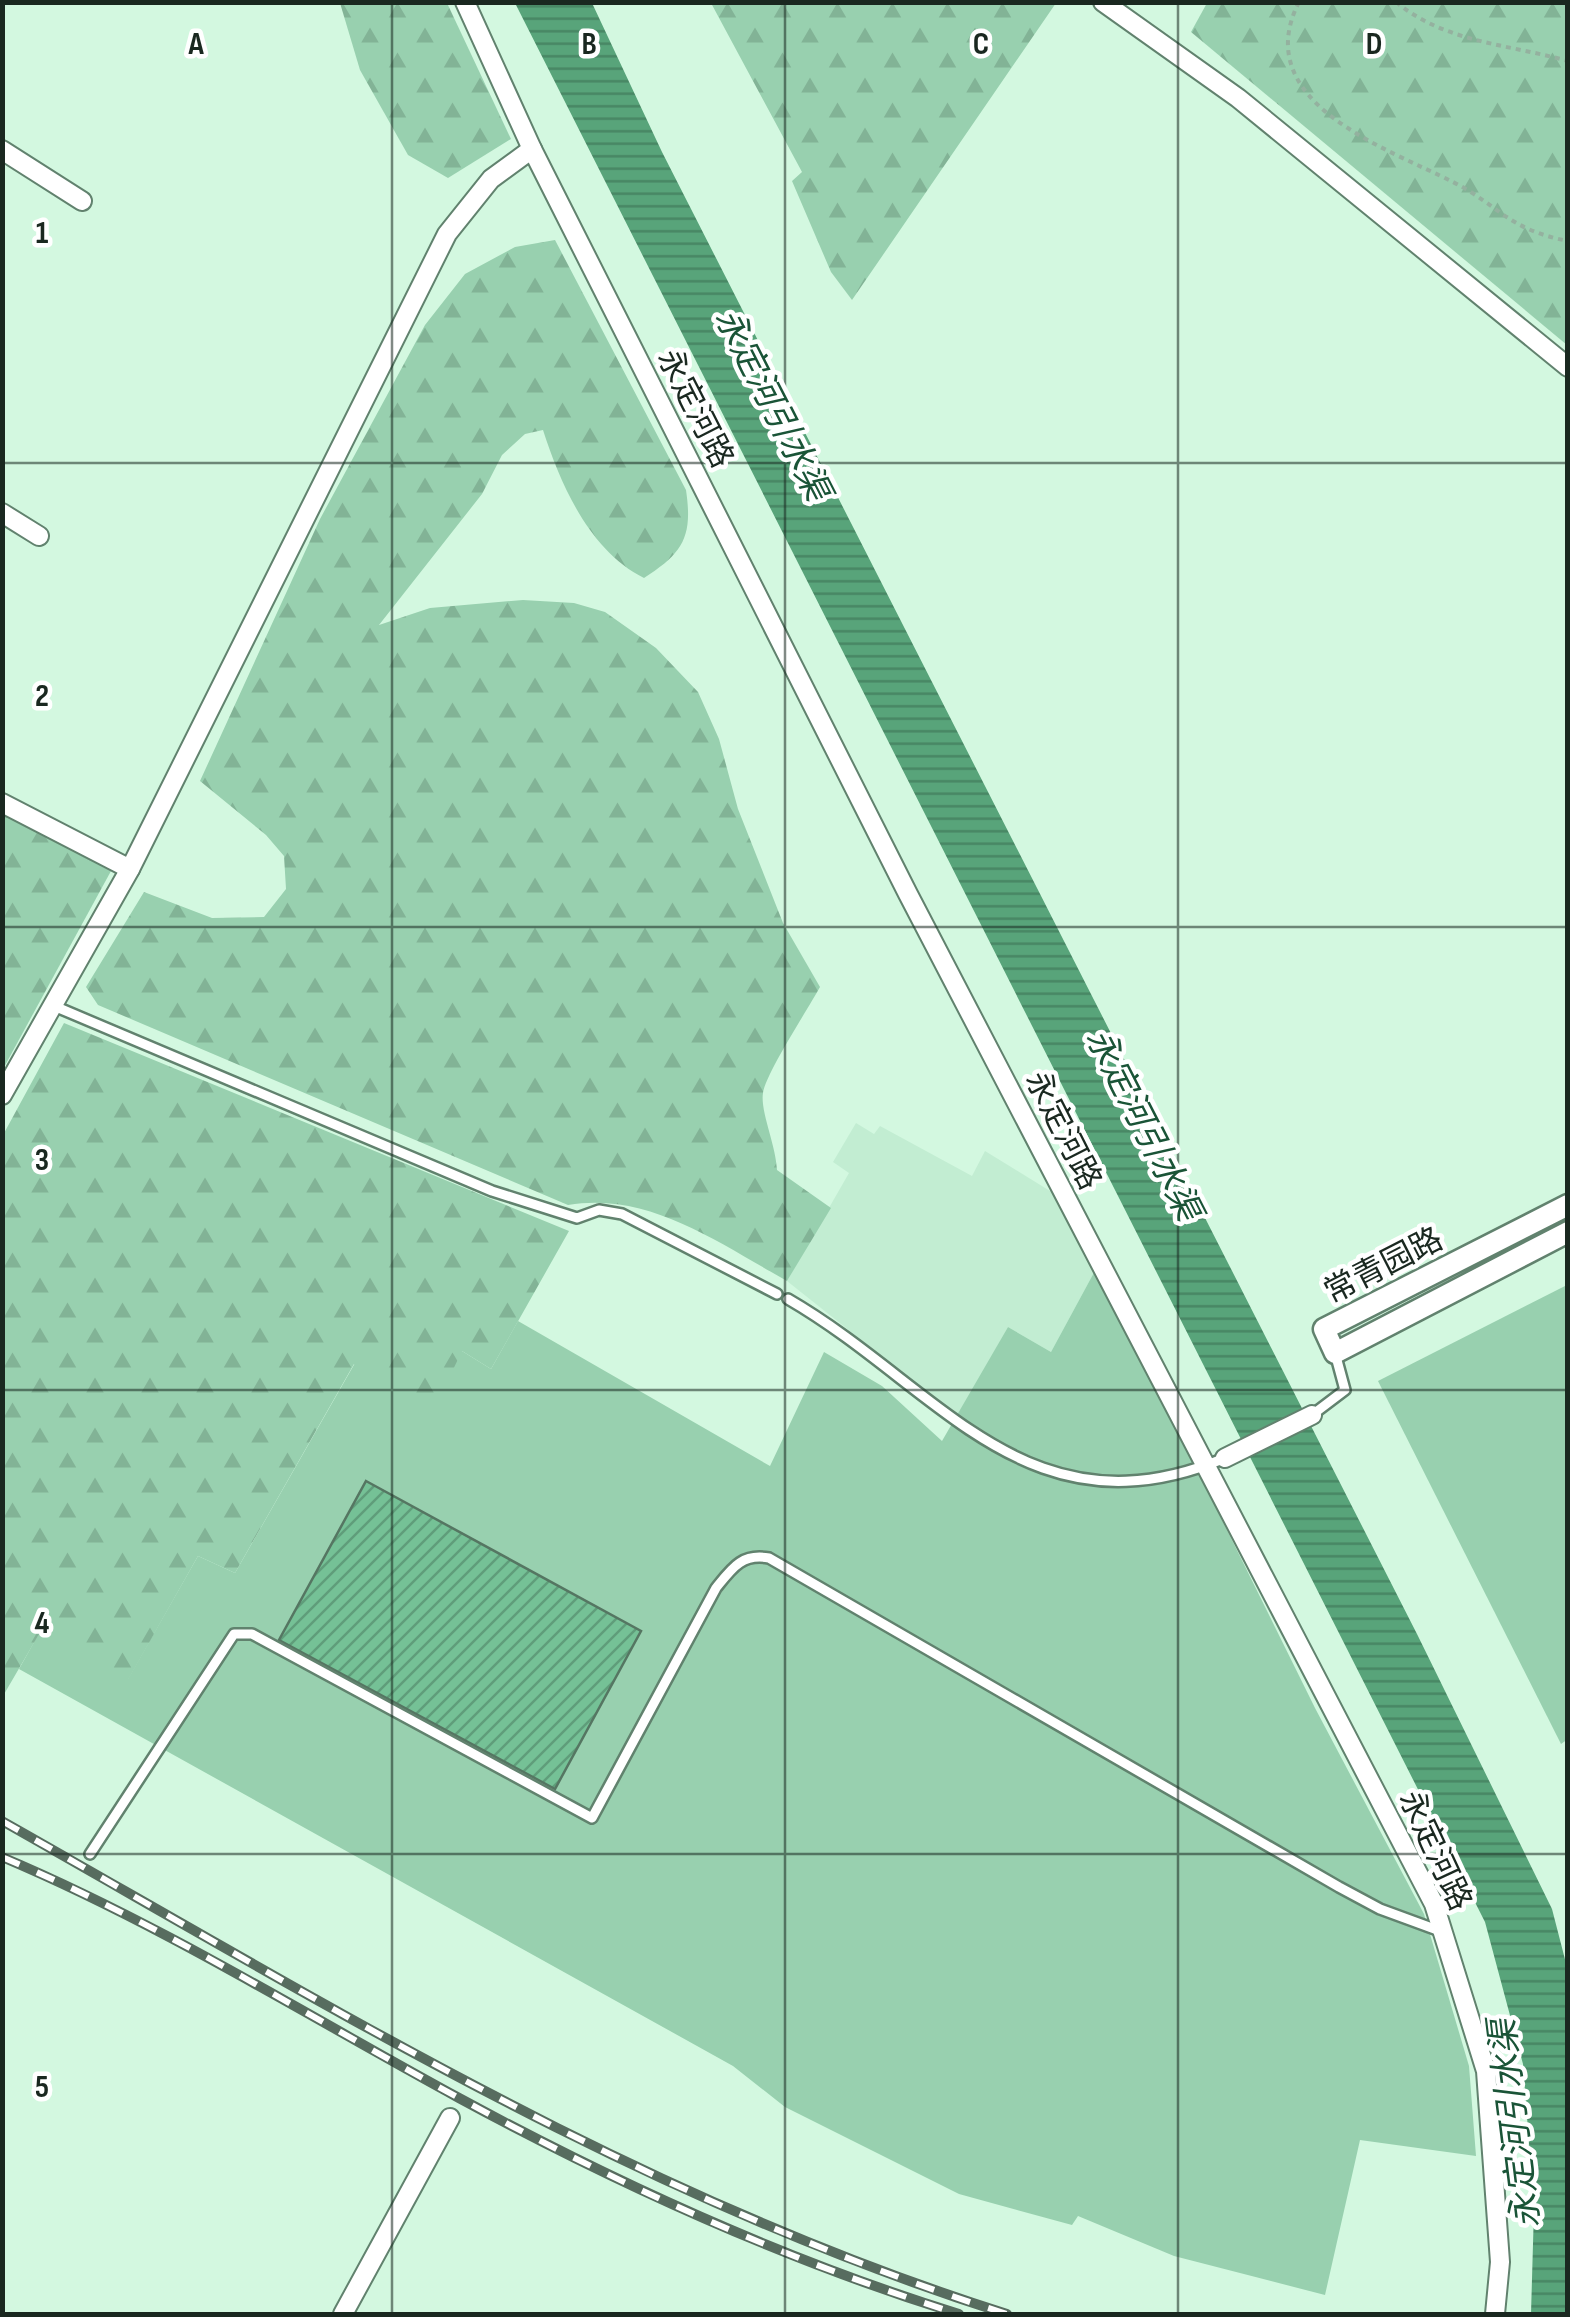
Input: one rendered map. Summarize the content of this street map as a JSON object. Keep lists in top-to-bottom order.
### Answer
{
  "streets": {
    "street": ["永定河路", "常青园路"]
  },
  "water": ["永定河引水渠"],
  "grid": {
    "columns": [
      "A",
      "B",
      "C",
      "D"
    ],
    "rows": [
      "1",
      "2",
      "3",
      "4",
      "5"
    ]
  }
}
